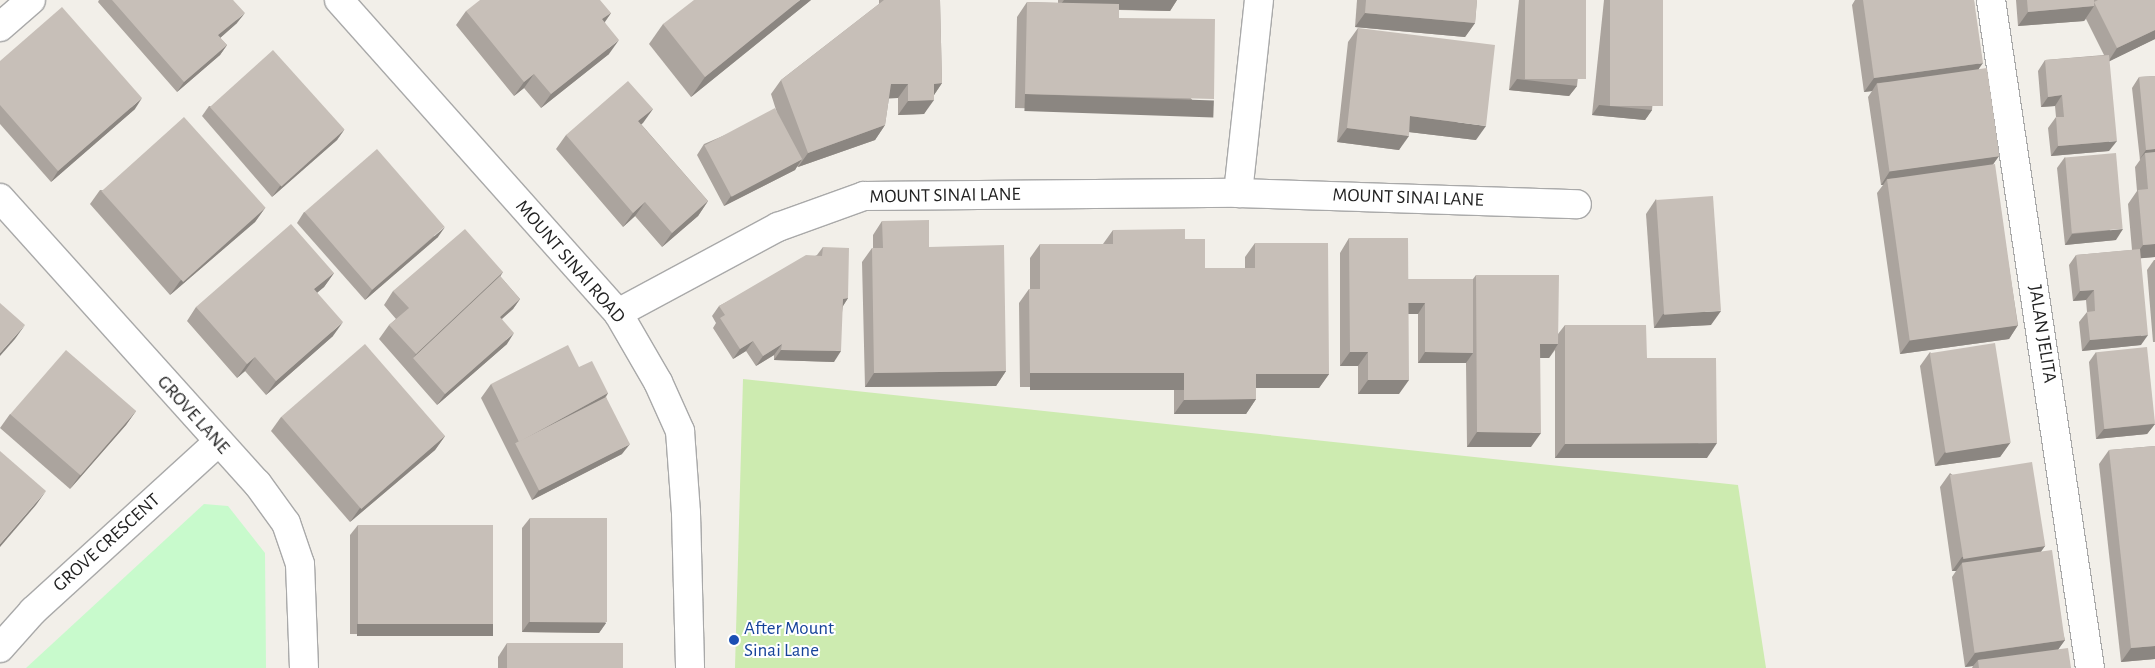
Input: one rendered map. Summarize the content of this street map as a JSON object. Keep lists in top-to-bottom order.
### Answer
{
  "streets": {
    "street": [
      "MOUNT SINAI LANE",
      "MOUNT SINAI ROAD",
      "JALAN JELITA",
      "GROVE LANE",
      "GROVE CRESCENT"
    ]
  },
  "crossings": [
    ["MOUNT SINAI LANE", "MOUNT SINAI ROAD"],
    ["GROVE LANE", "GROVE CRESCENT"]
  ],
  "places": ["After Mount Sinai Lane"]
}
